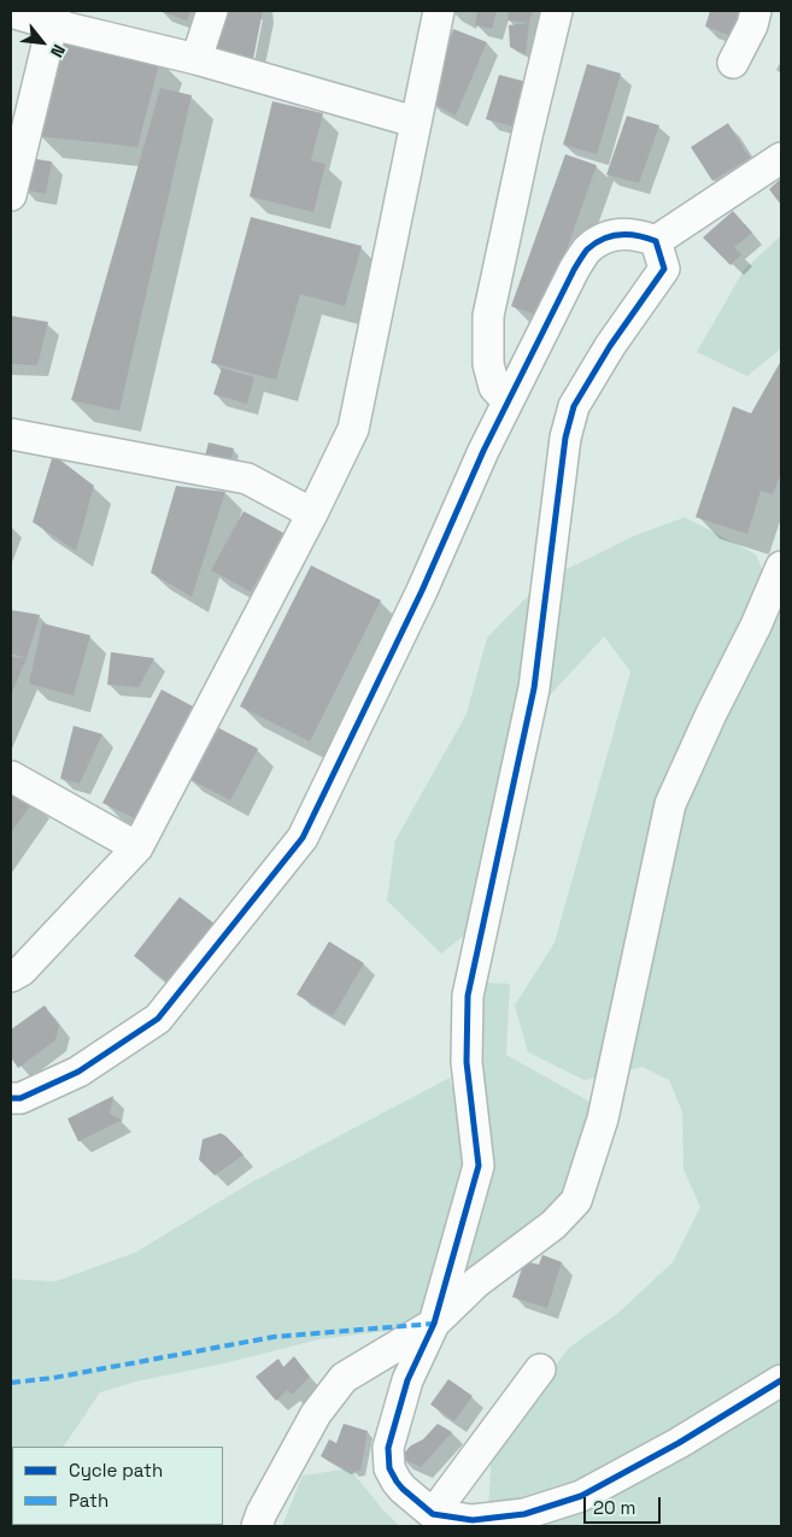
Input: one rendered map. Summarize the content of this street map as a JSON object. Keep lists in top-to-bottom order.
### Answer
{
  "legend": ["Cycle path", "Path"],
  "scale_bar": "20 m",
  "north": "bottom right"
}
